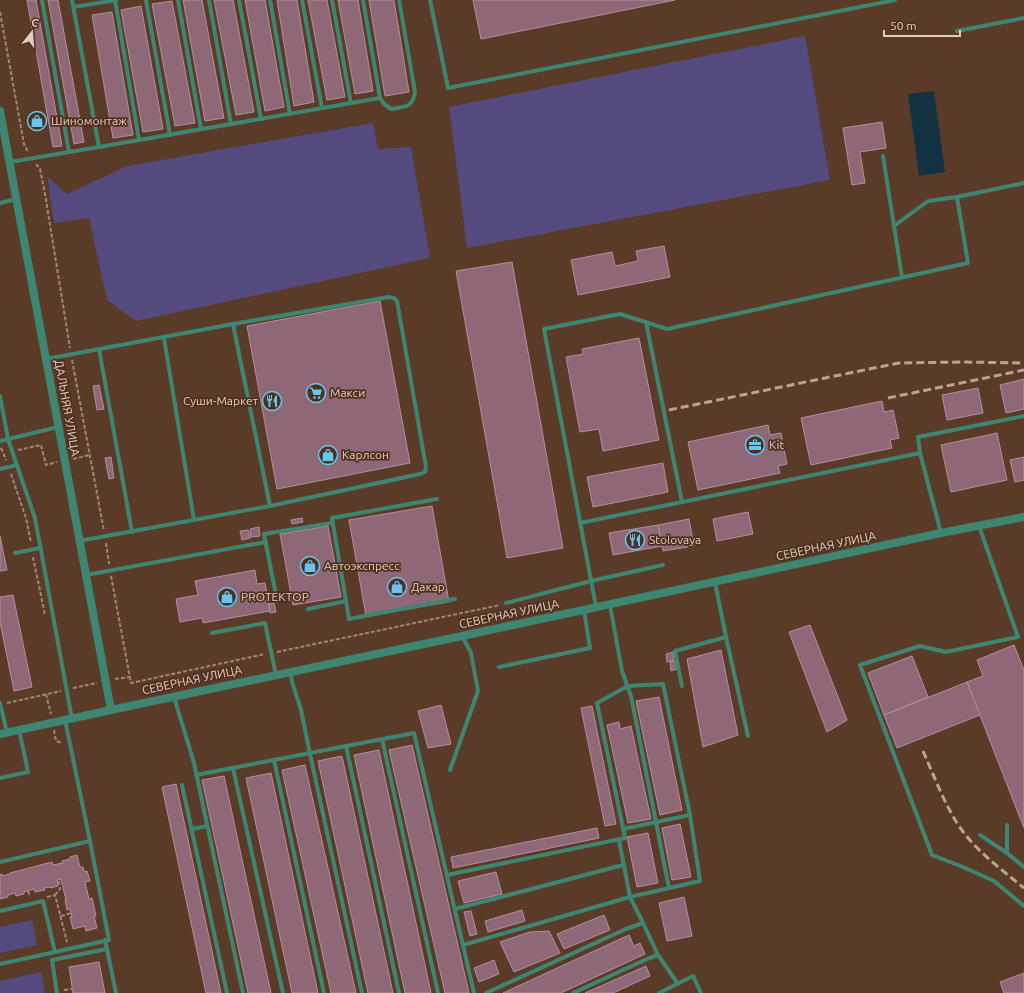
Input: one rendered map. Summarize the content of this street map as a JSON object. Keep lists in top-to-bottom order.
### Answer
{
  "streets": {
    "street": ["ДАЛЬНЯЯ УЛИЦА", "СЕВЕРНАЯ УЛИЦА"]
  },
  "crossings": [
    ["ДАЛЬНЯЯ УЛИЦА", "СЕВЕРНАЯ УЛИЦА"]
  ],
  "places": {
    "shop": [
      "Шиномонтаж",
      "Карлсон",
      "Автоэкспресс",
      "Дакар",
      "PROТЕКТОР"
    ],
    "supermarket": ["Макси"],
    "restaurant": ["Суши-Маркет", "Stolovaya"],
    "office": ["Kit"]
  },
  "scale_bar": "50 m",
  "north": "top"
}
